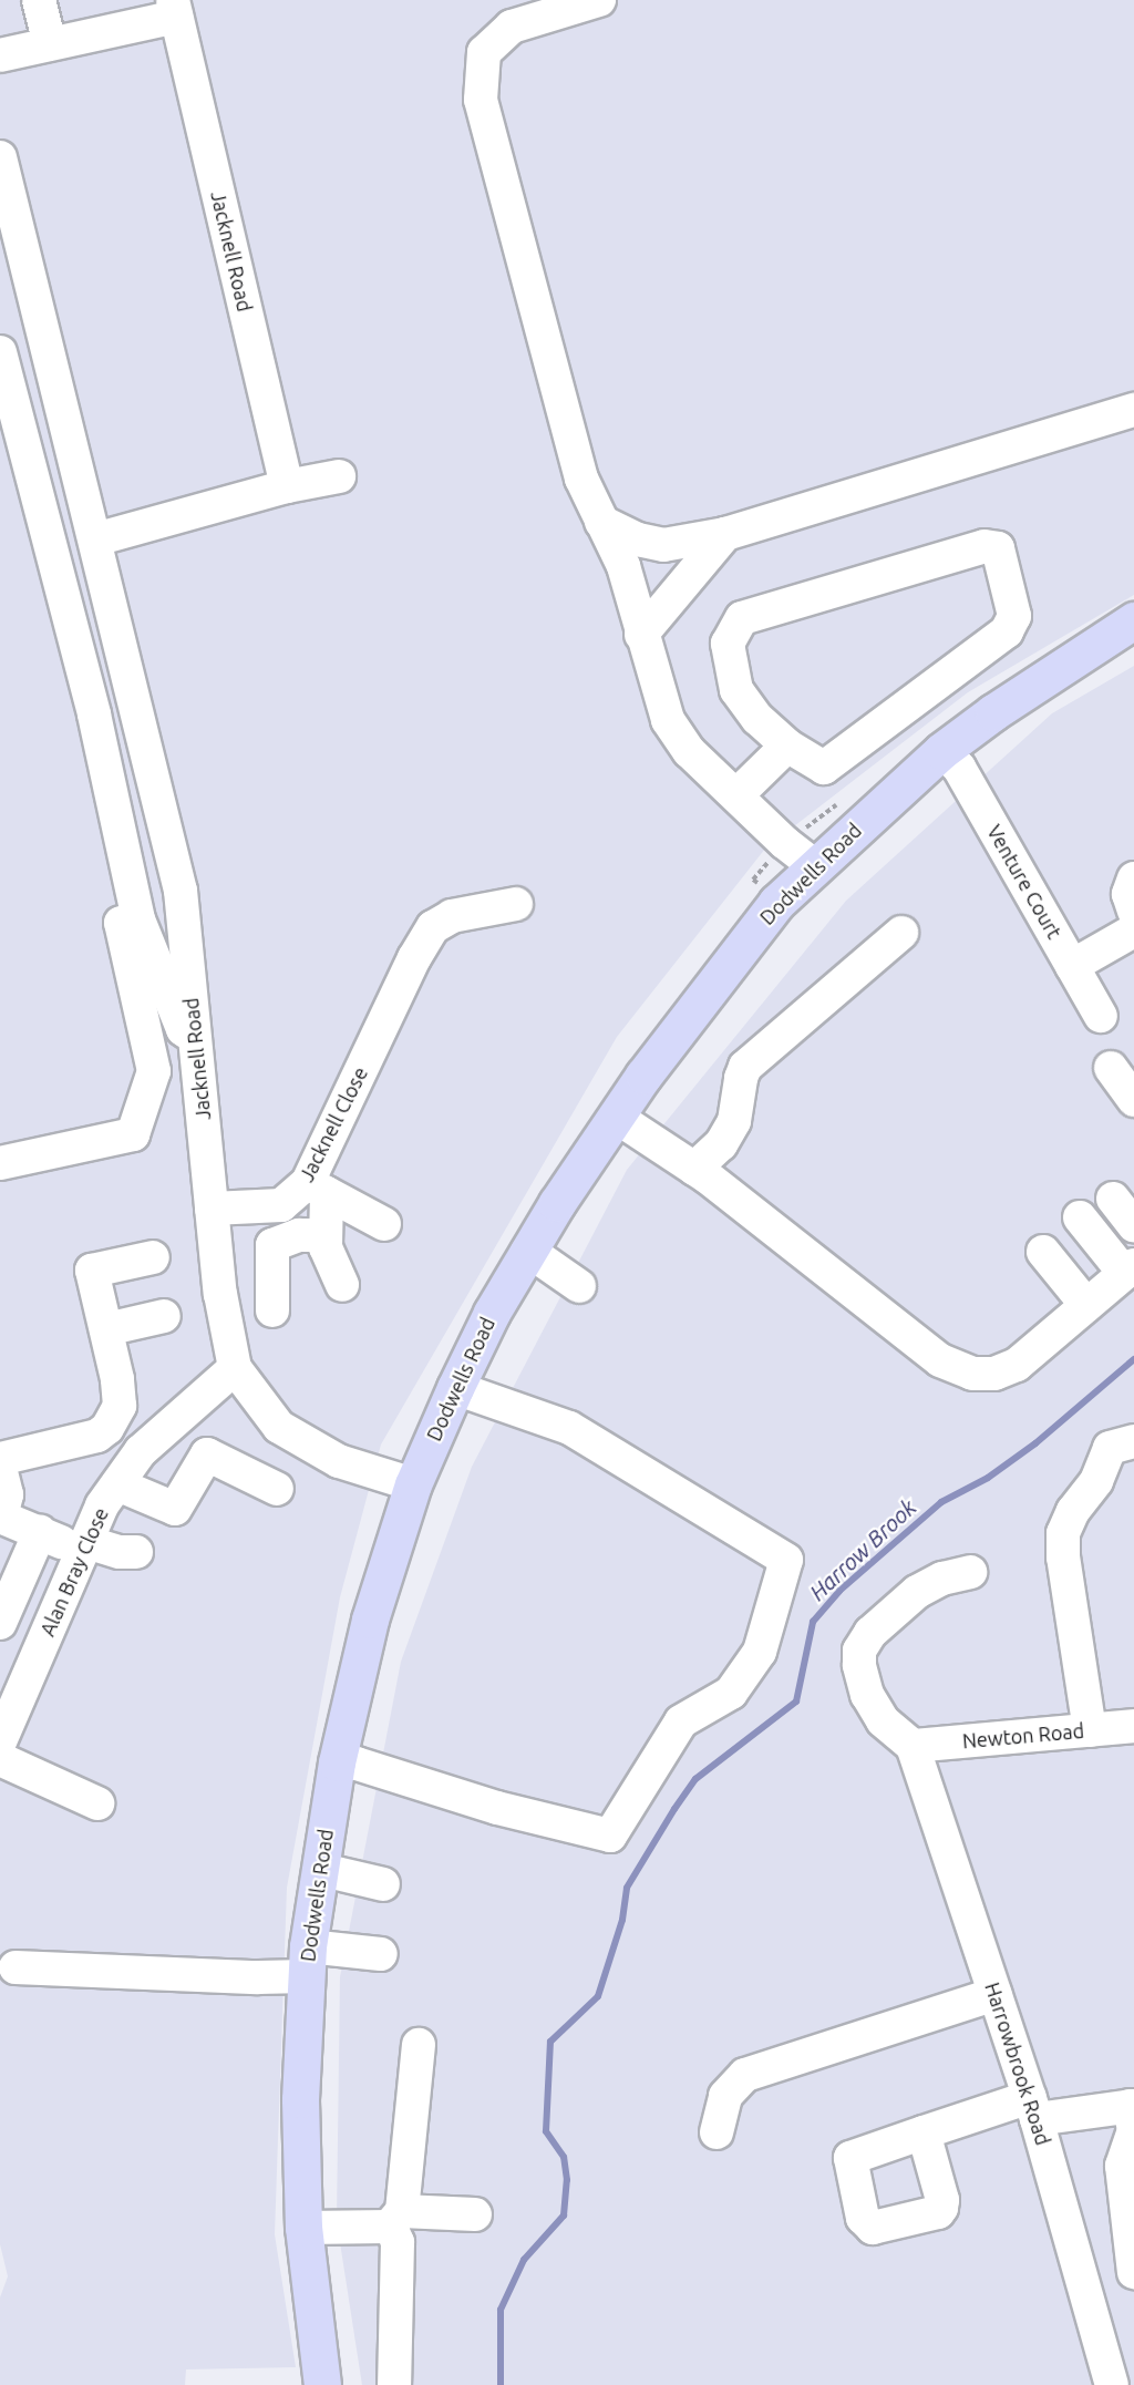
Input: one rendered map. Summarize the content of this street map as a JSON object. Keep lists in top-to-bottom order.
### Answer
{
  "streets": {
    "main road": ["Dodwells Road"],
    "street": [
      "Jacknell Road",
      "Venture Court",
      "Jacknell Close",
      "Alan Bray Close",
      "Newton Road",
      "Harrowbrook Road"
    ]
  },
  "crossings": [
    ["Jacknell Road", "Dodwells Road"],
    ["Jacknell Road", "Jacknell Close"],
    ["Jacknell Road", "Alan Bray Close"],
    ["Dodwells Road", "Venture Court"],
    ["Newton Road", "Harrowbrook Road"]
  ],
  "water": ["Harrow Brook"]
}
